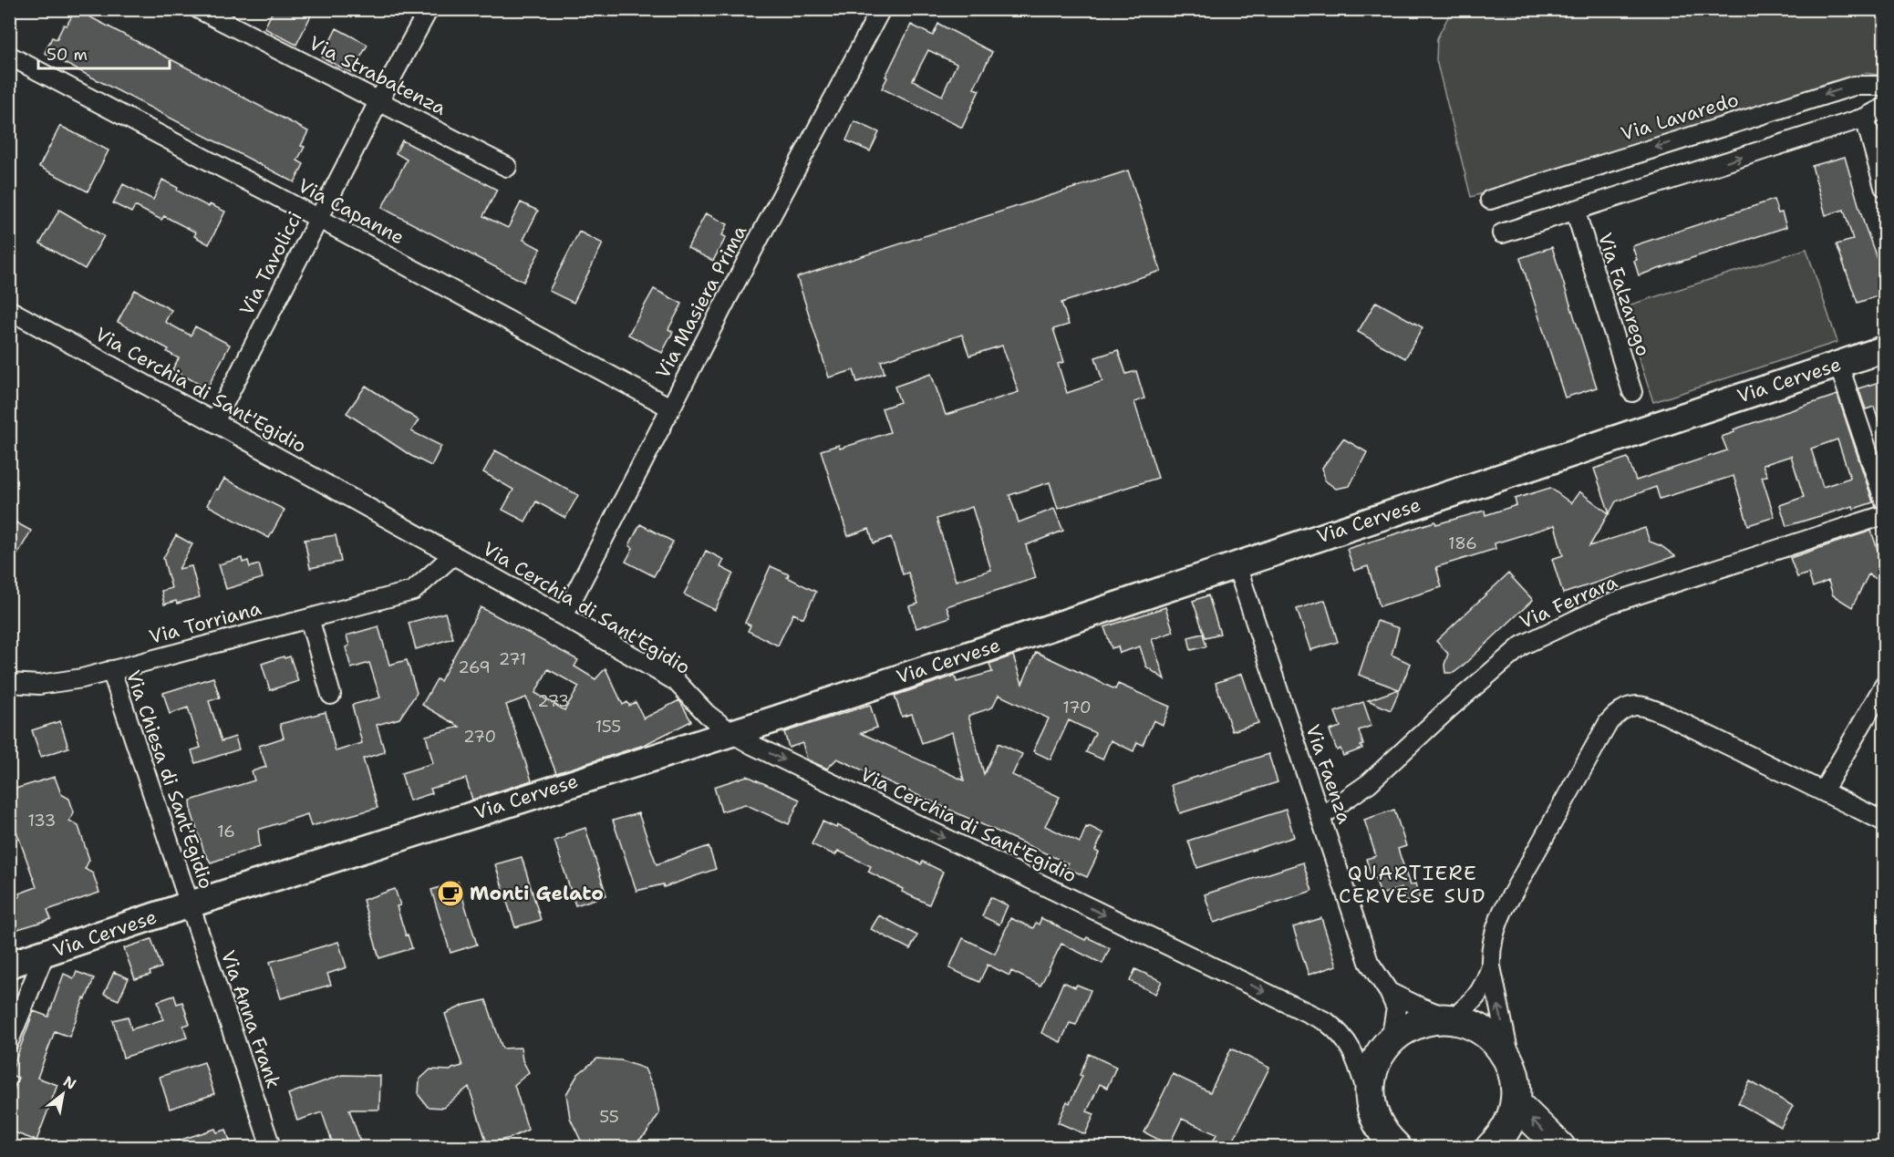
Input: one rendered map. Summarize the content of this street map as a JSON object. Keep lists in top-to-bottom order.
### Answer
{
  "streets": {
    "main road": ["Via Cervese"],
    "street": [
      "Via Strabatenza",
      "Via Lavaredo",
      "Via Capanne",
      "Via Tavolicci",
      "Via Falzarego",
      "Via Masiera Prima",
      "Via Cerchia di Sant'Egidio",
      "Via Ferrara",
      "Via Torriana",
      "Via Faenza",
      "Via Chiesa di Sant'Egidio",
      "Via Anna Frank"
    ]
  },
  "crossings": [
    ["Via Strabatenza", "Via Tavolicci"],
    ["Via Capanne", "Via Tavolicci"],
    ["Via Capanne", "Via Masiera Prima"],
    ["Via Tavolicci", "Via Cerchia di Sant'Egidio"],
    ["Via Masiera Prima", "Via Cerchia di Sant'Egidio"],
    ["Via Cervese", "Via Cerchia di Sant'Egidio"],
    ["Via Cervese", "Via Faenza"],
    ["Via Cervese", "Via Chiesa di Sant'Egidio"],
    ["Via Cervese", "Via Anna Frank"],
    ["Via Cerchia di Sant'Egidio", "Via Torriana"],
    ["Via Ferrara", "Via Faenza"],
    ["Via Torriana", "Via Chiesa di Sant'Egidio"],
    ["Via Chiesa di Sant'Egidio", "Via Anna Frank"]
  ],
  "one_way": ["Via Cerchia di Sant'Egidio"],
  "districts": ["QUARTIERE CERVESE SUD"],
  "places": {
    "cafe": ["Monti Gelato"]
  },
  "house_numbers": [
    "186",
    "271",
    "269",
    "273",
    "170",
    "155",
    "270",
    "133",
    "16",
    "55"
  ],
  "scale_bar": "50 m",
  "north": "top right"
}
